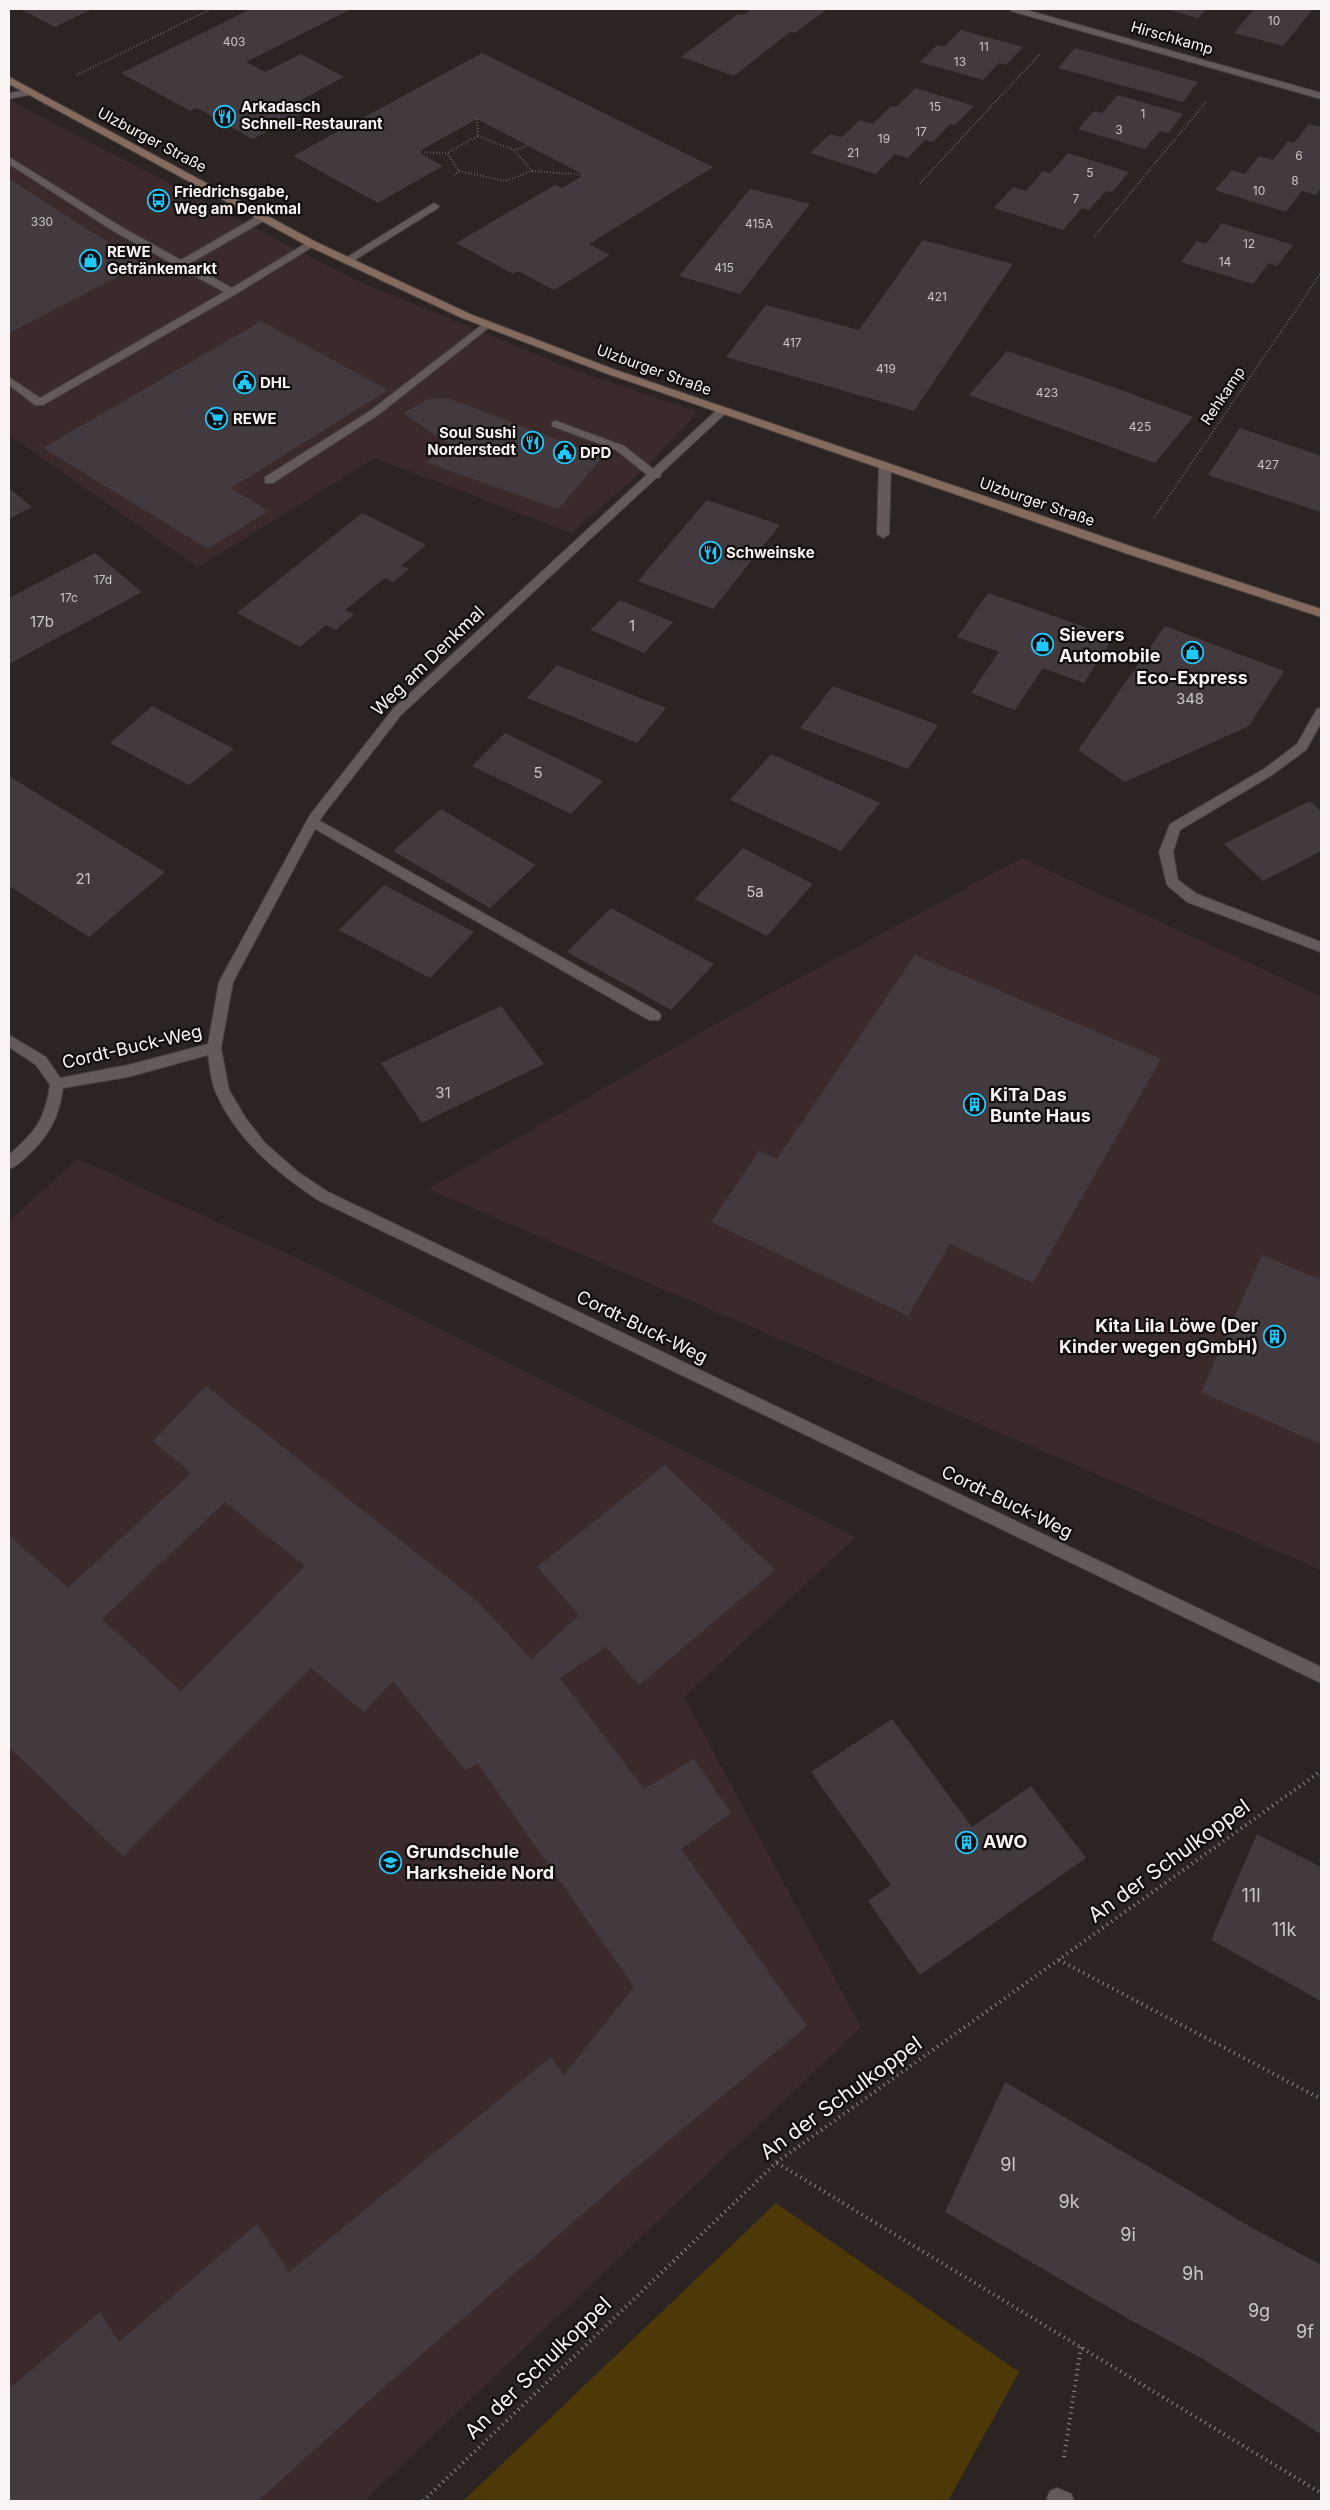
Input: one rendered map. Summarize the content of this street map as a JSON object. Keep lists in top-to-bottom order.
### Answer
{
  "streets": {
    "main road": ["Ulzburger Straße"],
    "street": ["Hirschkamp", "Weg am Denkmal", "Cordt-Buck-Weg"],
    "path": ["Rehkamp", "An der Schulkoppel"]
  },
  "crossings": [
    ["Ulzburger Straße", "Weg am Denkmal"],
    ["Weg am Denkmal", "Cordt-Buck-Weg"]
  ],
  "places": {
    "restaurant": ["Arkadasch Schnell-Restaurant", "Soul Sushi Norderstedt", "Schweinske"],
    "bus stop": ["Friedrichsgabe, Weg am Denkmal"],
    "shop": ["REWE Getränkemarkt", "Sievers Automobile", "Eco-Express"],
    "public building": ["DHL", "DPD"],
    "supermarket": ["REWE"],
    "building": ["KiTa Das Bunte Haus", "Kita Lila Löwe (Der Kinder wegen gGmbH)", "AWO"],
    "school or university": ["Grundschule Harksheide Nord"]
  },
  "house_numbers": [
    "10",
    "403",
    "11",
    "13",
    "15",
    "1",
    "3",
    "17",
    "19",
    "21",
    "6",
    "5",
    "8",
    "10",
    "7",
    "330",
    "415A",
    "12",
    "14",
    "415",
    "421",
    "417",
    "419",
    "423",
    "425",
    "427",
    "17d",
    "17c",
    "17b",
    "1",
    "348",
    "5",
    "21",
    "5a",
    "31",
    "11l",
    "11k",
    "9l",
    "9k",
    "9i",
    "9h",
    "9g",
    "9f"
  ]
}
